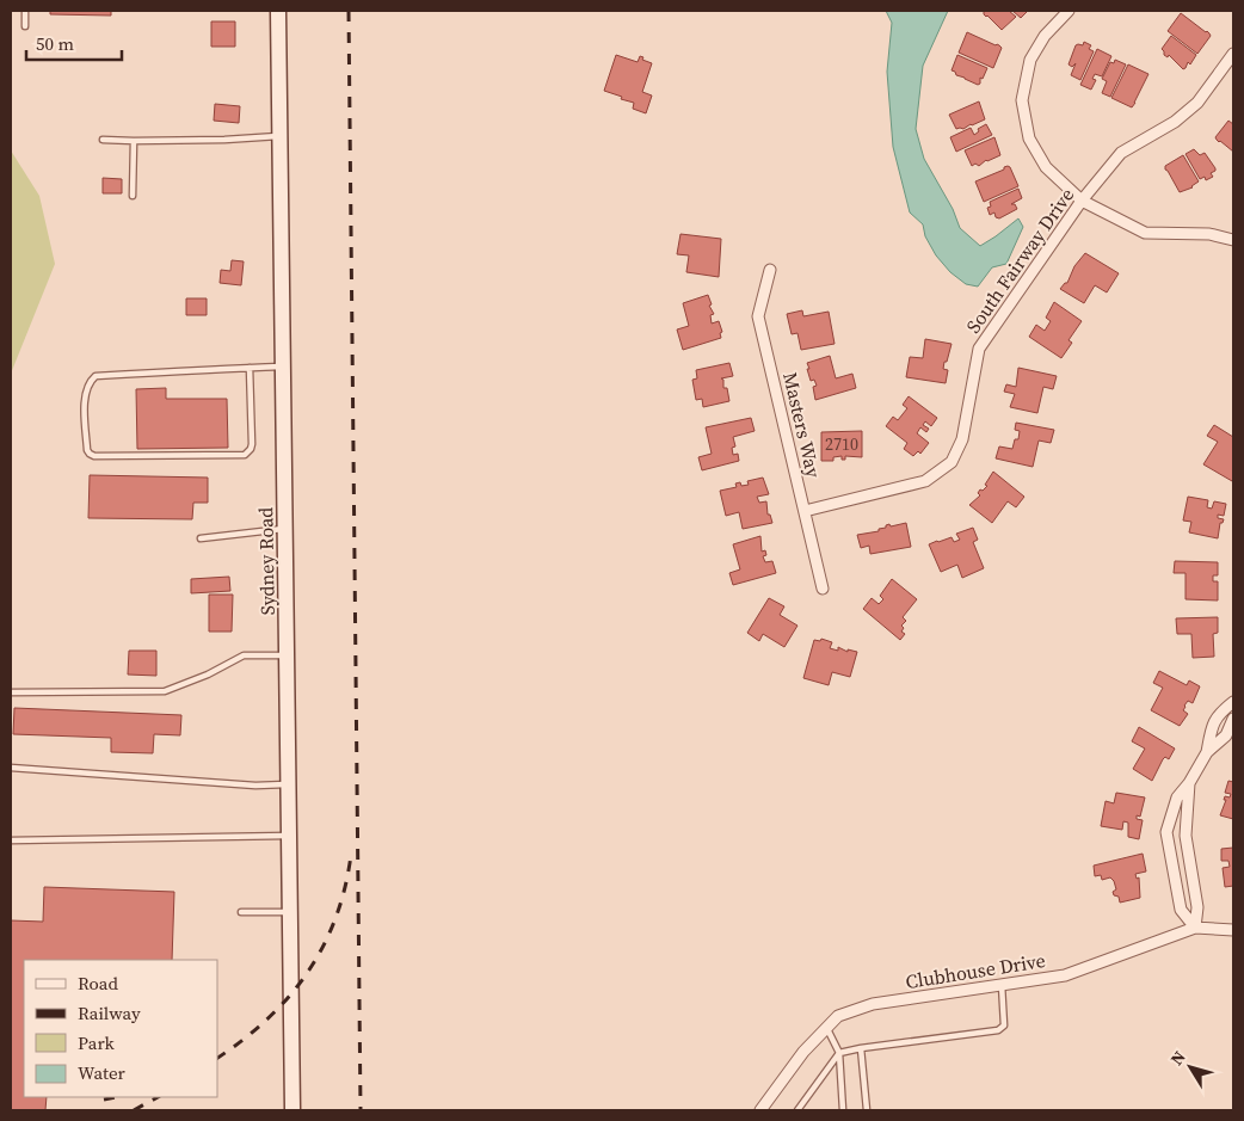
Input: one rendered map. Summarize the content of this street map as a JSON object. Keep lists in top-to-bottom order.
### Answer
{
  "streets": {
    "street": [
      "South Fairway Drive",
      "Masters Way",
      "Sydney Road",
      "Clubhouse Drive"
    ]
  },
  "crossings": [
    ["South Fairway Drive", "Masters Way"]
  ],
  "house_numbers": ["2710"],
  "legend": [
    "Road",
    "Railway",
    "Park",
    "Water"
  ],
  "scale_bar": "50 m",
  "north": "top left"
}
